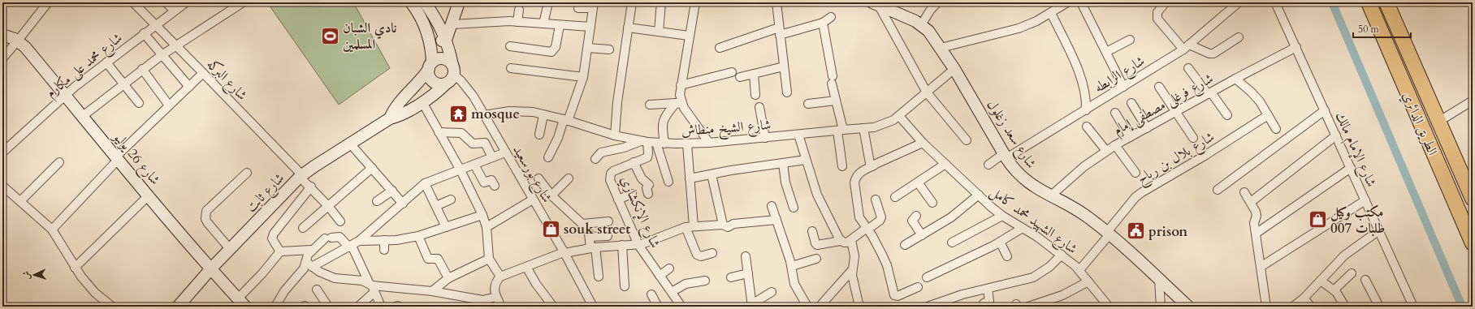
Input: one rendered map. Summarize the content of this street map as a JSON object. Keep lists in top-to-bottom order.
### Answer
{
  "streets": {
    "highway": ["الطريق الدائري"],
    "street": [
      "شارع محمد على مكارم",
      "شارع الرابطه",
      "شارع البركه",
      "شارع فرغلى مصطفى إمام",
      "شارع الشيخ منطاش",
      "شارع سعد زغلول",
      "شارع الإمام مالك",
      "شارع بلال بن رباح",
      "شارع 26 يوليو",
      "شارع بورسعيد",
      "شارع ثابت",
      "شارع الإنكشاري",
      "شارع الشهيد محمد كامل"
    ]
  },
  "crossings": [
    ["شارع محمد على مكارم", "شارع البركه"],
    ["شارع محمد على مكارم", "شارع 26 يوليو"],
    ["شارع الرابطه", "شارع سعد زغلول"],
    ["شارع البركه", "شارع ثابت"],
    ["شارع فرغلى مصطفى إمام", "شارع سعد زغلول"],
    ["شارع فرغلى مصطفى إمام", "شارع الإمام مالك"],
    ["شارع الشيخ منطاش", "شارع سعد زغلول"],
    ["شارع الشيخ منطاش", "شارع بورسعيد"],
    ["شارع الشيخ منطاش", "شارع الإنكشاري"],
    ["شارع الشيخ منطاش", "شارع الشهيد محمد كامل"],
    ["شارع سعد زغلول", "شارع بلال بن رباح"],
    ["شارع بلال بن رباح", "شارع الشهيد محمد كامل"],
    ["شارع 26 يوليو", "شارع ثابت"],
    ["شارع بورسعيد", "شارع ثابت"]
  ],
  "places": {
    "sports": ["نادي الشبان المسلمين"],
    "temple": ["mosque"],
    "shop": ["مكتب وكيل طلبات 007", "souk street"],
    "public building": ["prison"]
  },
  "scale_bar": "50 m",
  "north": "left"
}
